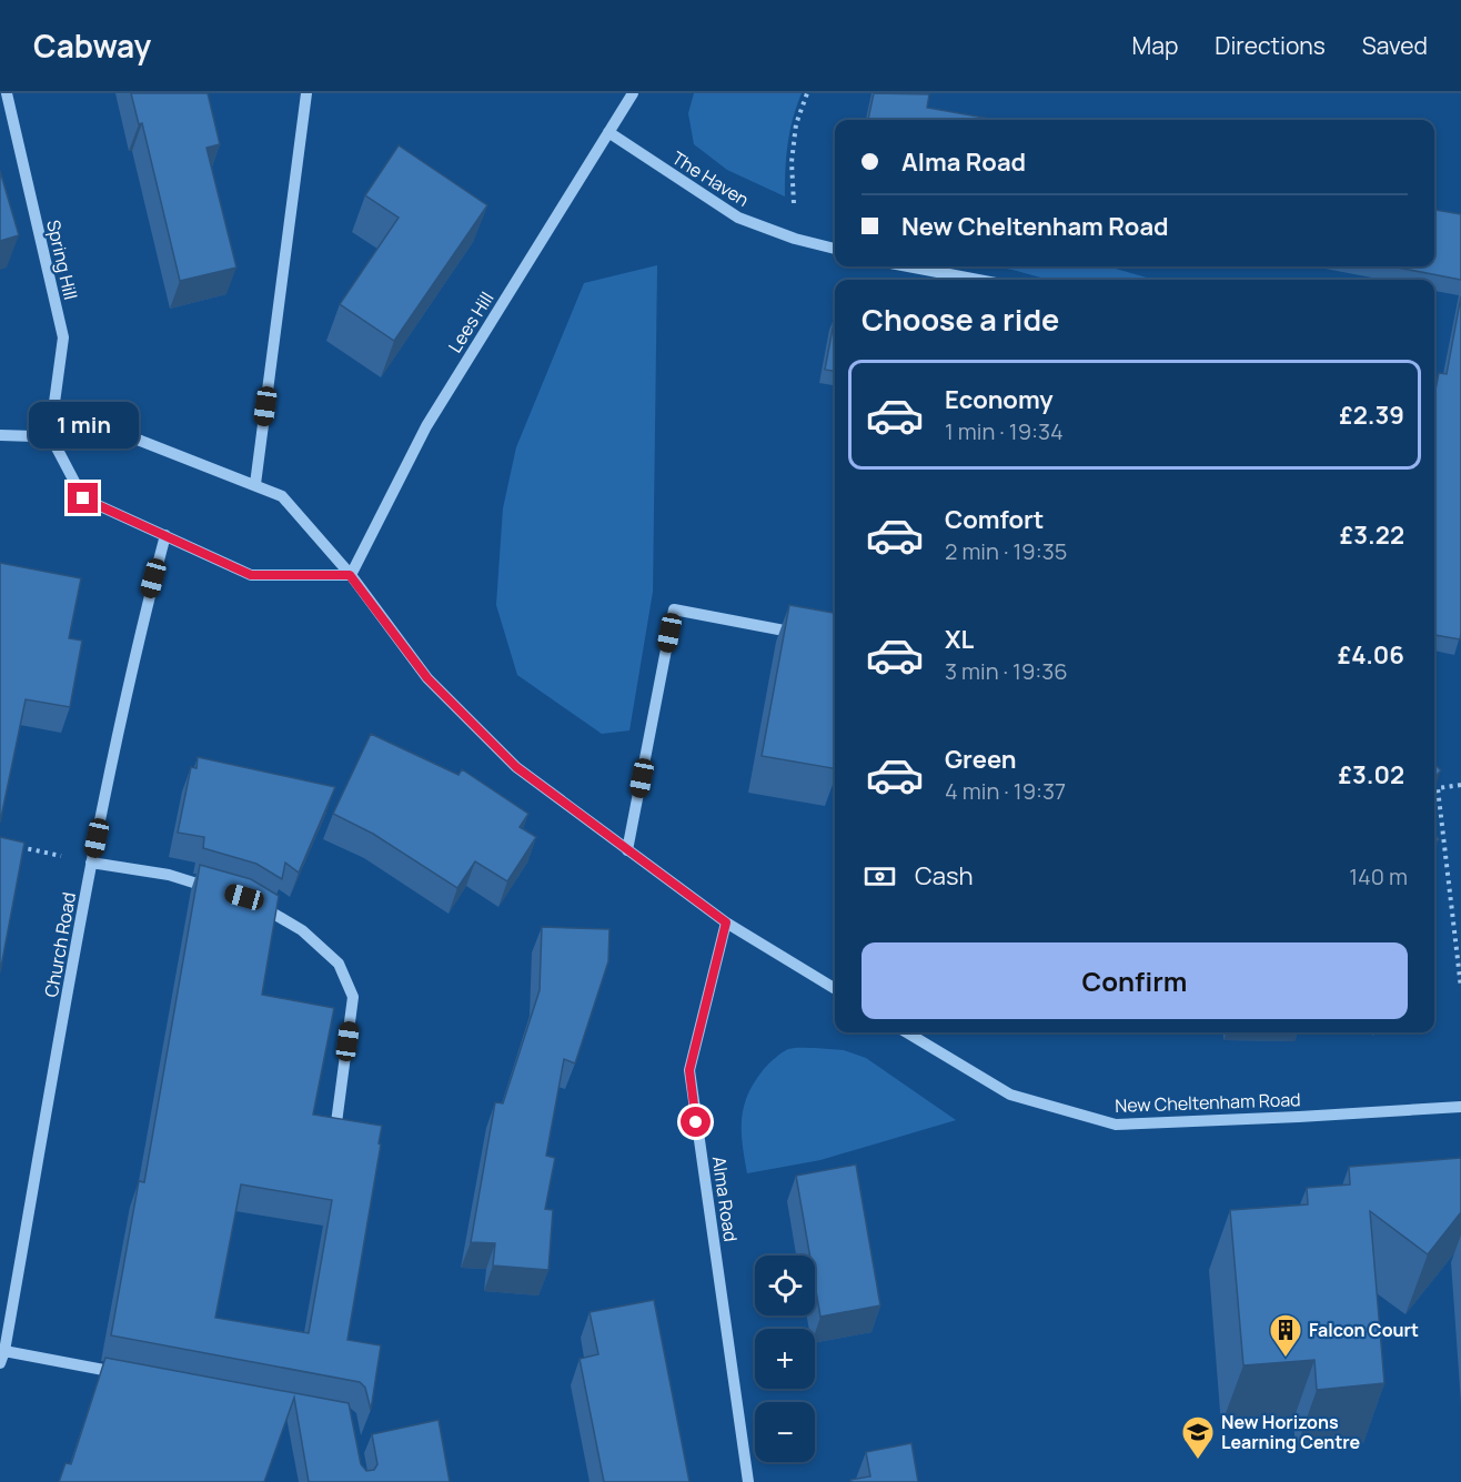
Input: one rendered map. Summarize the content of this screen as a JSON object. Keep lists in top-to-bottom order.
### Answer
{
  "streets": {
    "street": [
      "The Haven",
      "Spring Hill",
      "Lees Hill",
      "Church Road",
      "New Cheltenham Road",
      "Alma Road"
    ]
  },
  "crossings": [
    ["The Haven", "Lees Hill"]
  ],
  "places": {
    "building": ["Falcon Court"],
    "school or university": ["New Horizons Learning Centre"]
  },
  "page": {
    "header": "Cabway",
    "nav": ["Map", "Directions", "Saved"],
    "banner": ["Alma Road", "New Cheltenham Road"],
    "heading": "Choose a ride",
    "list": [
      {
        "name": "Economy",
        "note": "1 min · 19:34",
        "value": "£2.39"
      },
      {
        "name": "Comfort",
        "note": "2 min · 19:35",
        "value": "£3.22"
      },
      {
        "name": "XL",
        "note": "3 min · 19:36",
        "value": "£4.06"
      },
      {
        "name": "Green",
        "note": "4 min · 19:37",
        "value": "£3.02"
      }
    ],
    "bubble": "1 min",
    "pay": ["Cash", "140 m"],
    "buttons": "Confirm",
    "map_buttons": ["+", "−"]
  }
}
